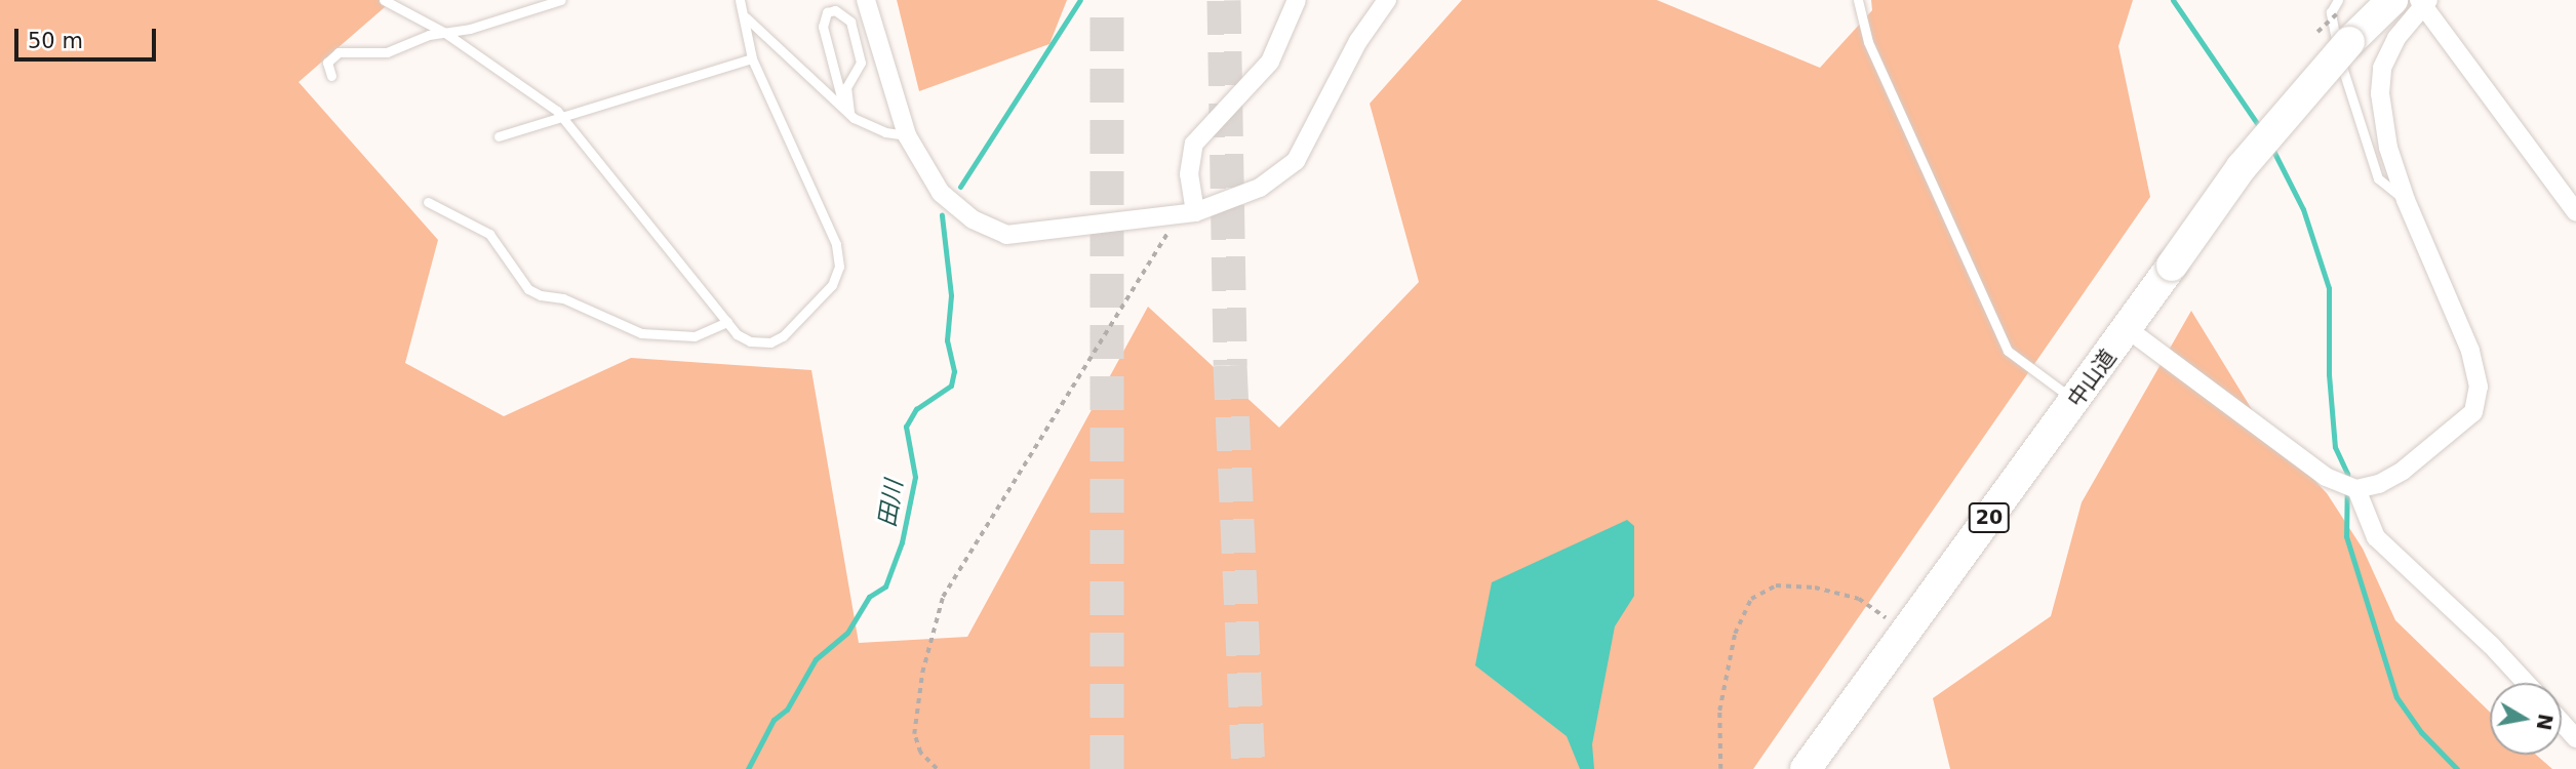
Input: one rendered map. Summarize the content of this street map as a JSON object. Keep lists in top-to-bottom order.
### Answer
{
  "streets": {
    "highway": ["中山道", "20"]
  },
  "water": ["田川"],
  "scale_bar": "50 m",
  "north": "right"
}
